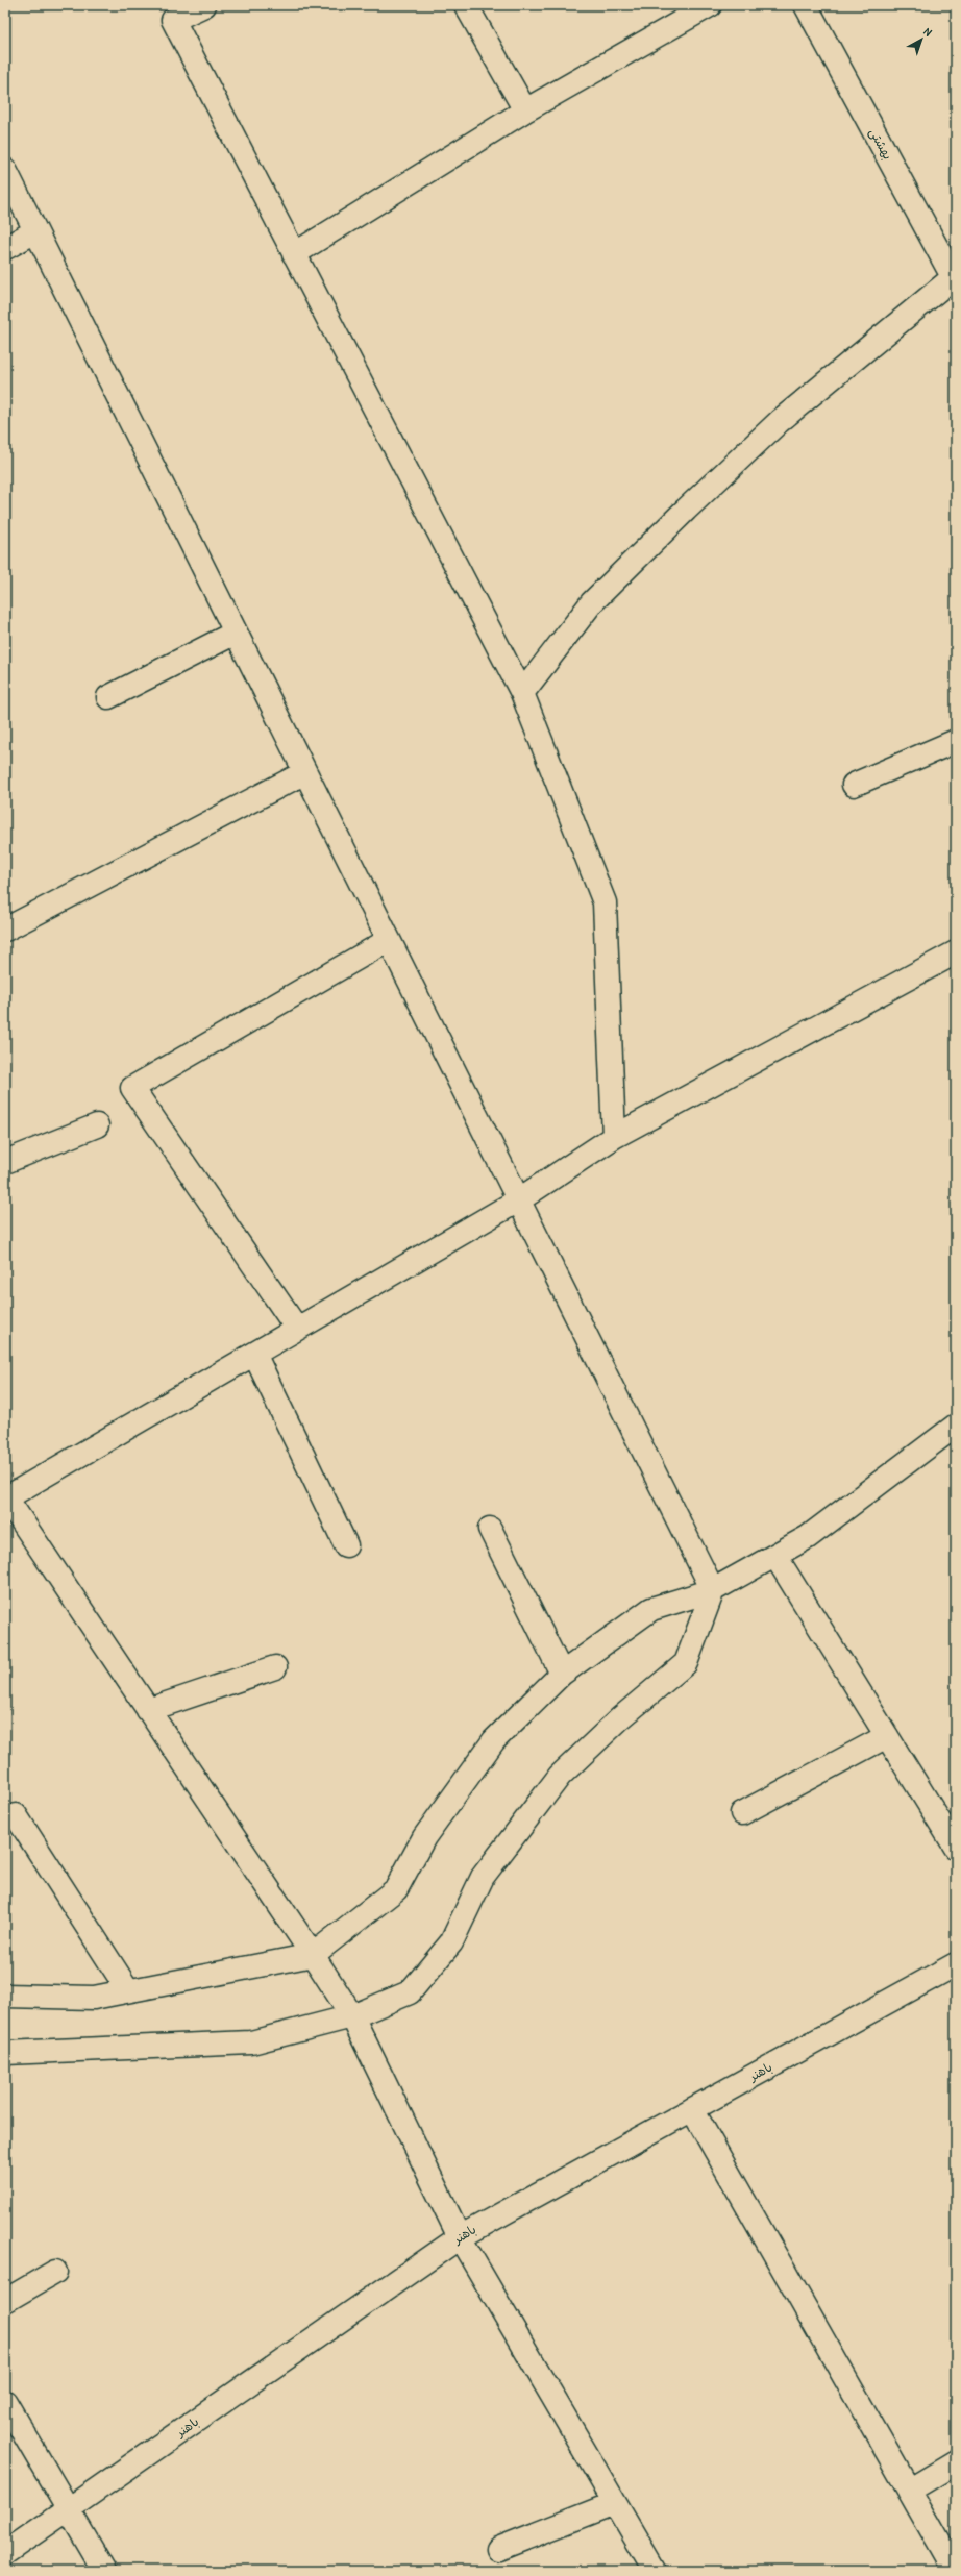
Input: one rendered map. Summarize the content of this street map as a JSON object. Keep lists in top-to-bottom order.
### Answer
{
  "streets": {
    "street": ["بهشتی", "باهنر"]
  },
  "north": "top right"
}
